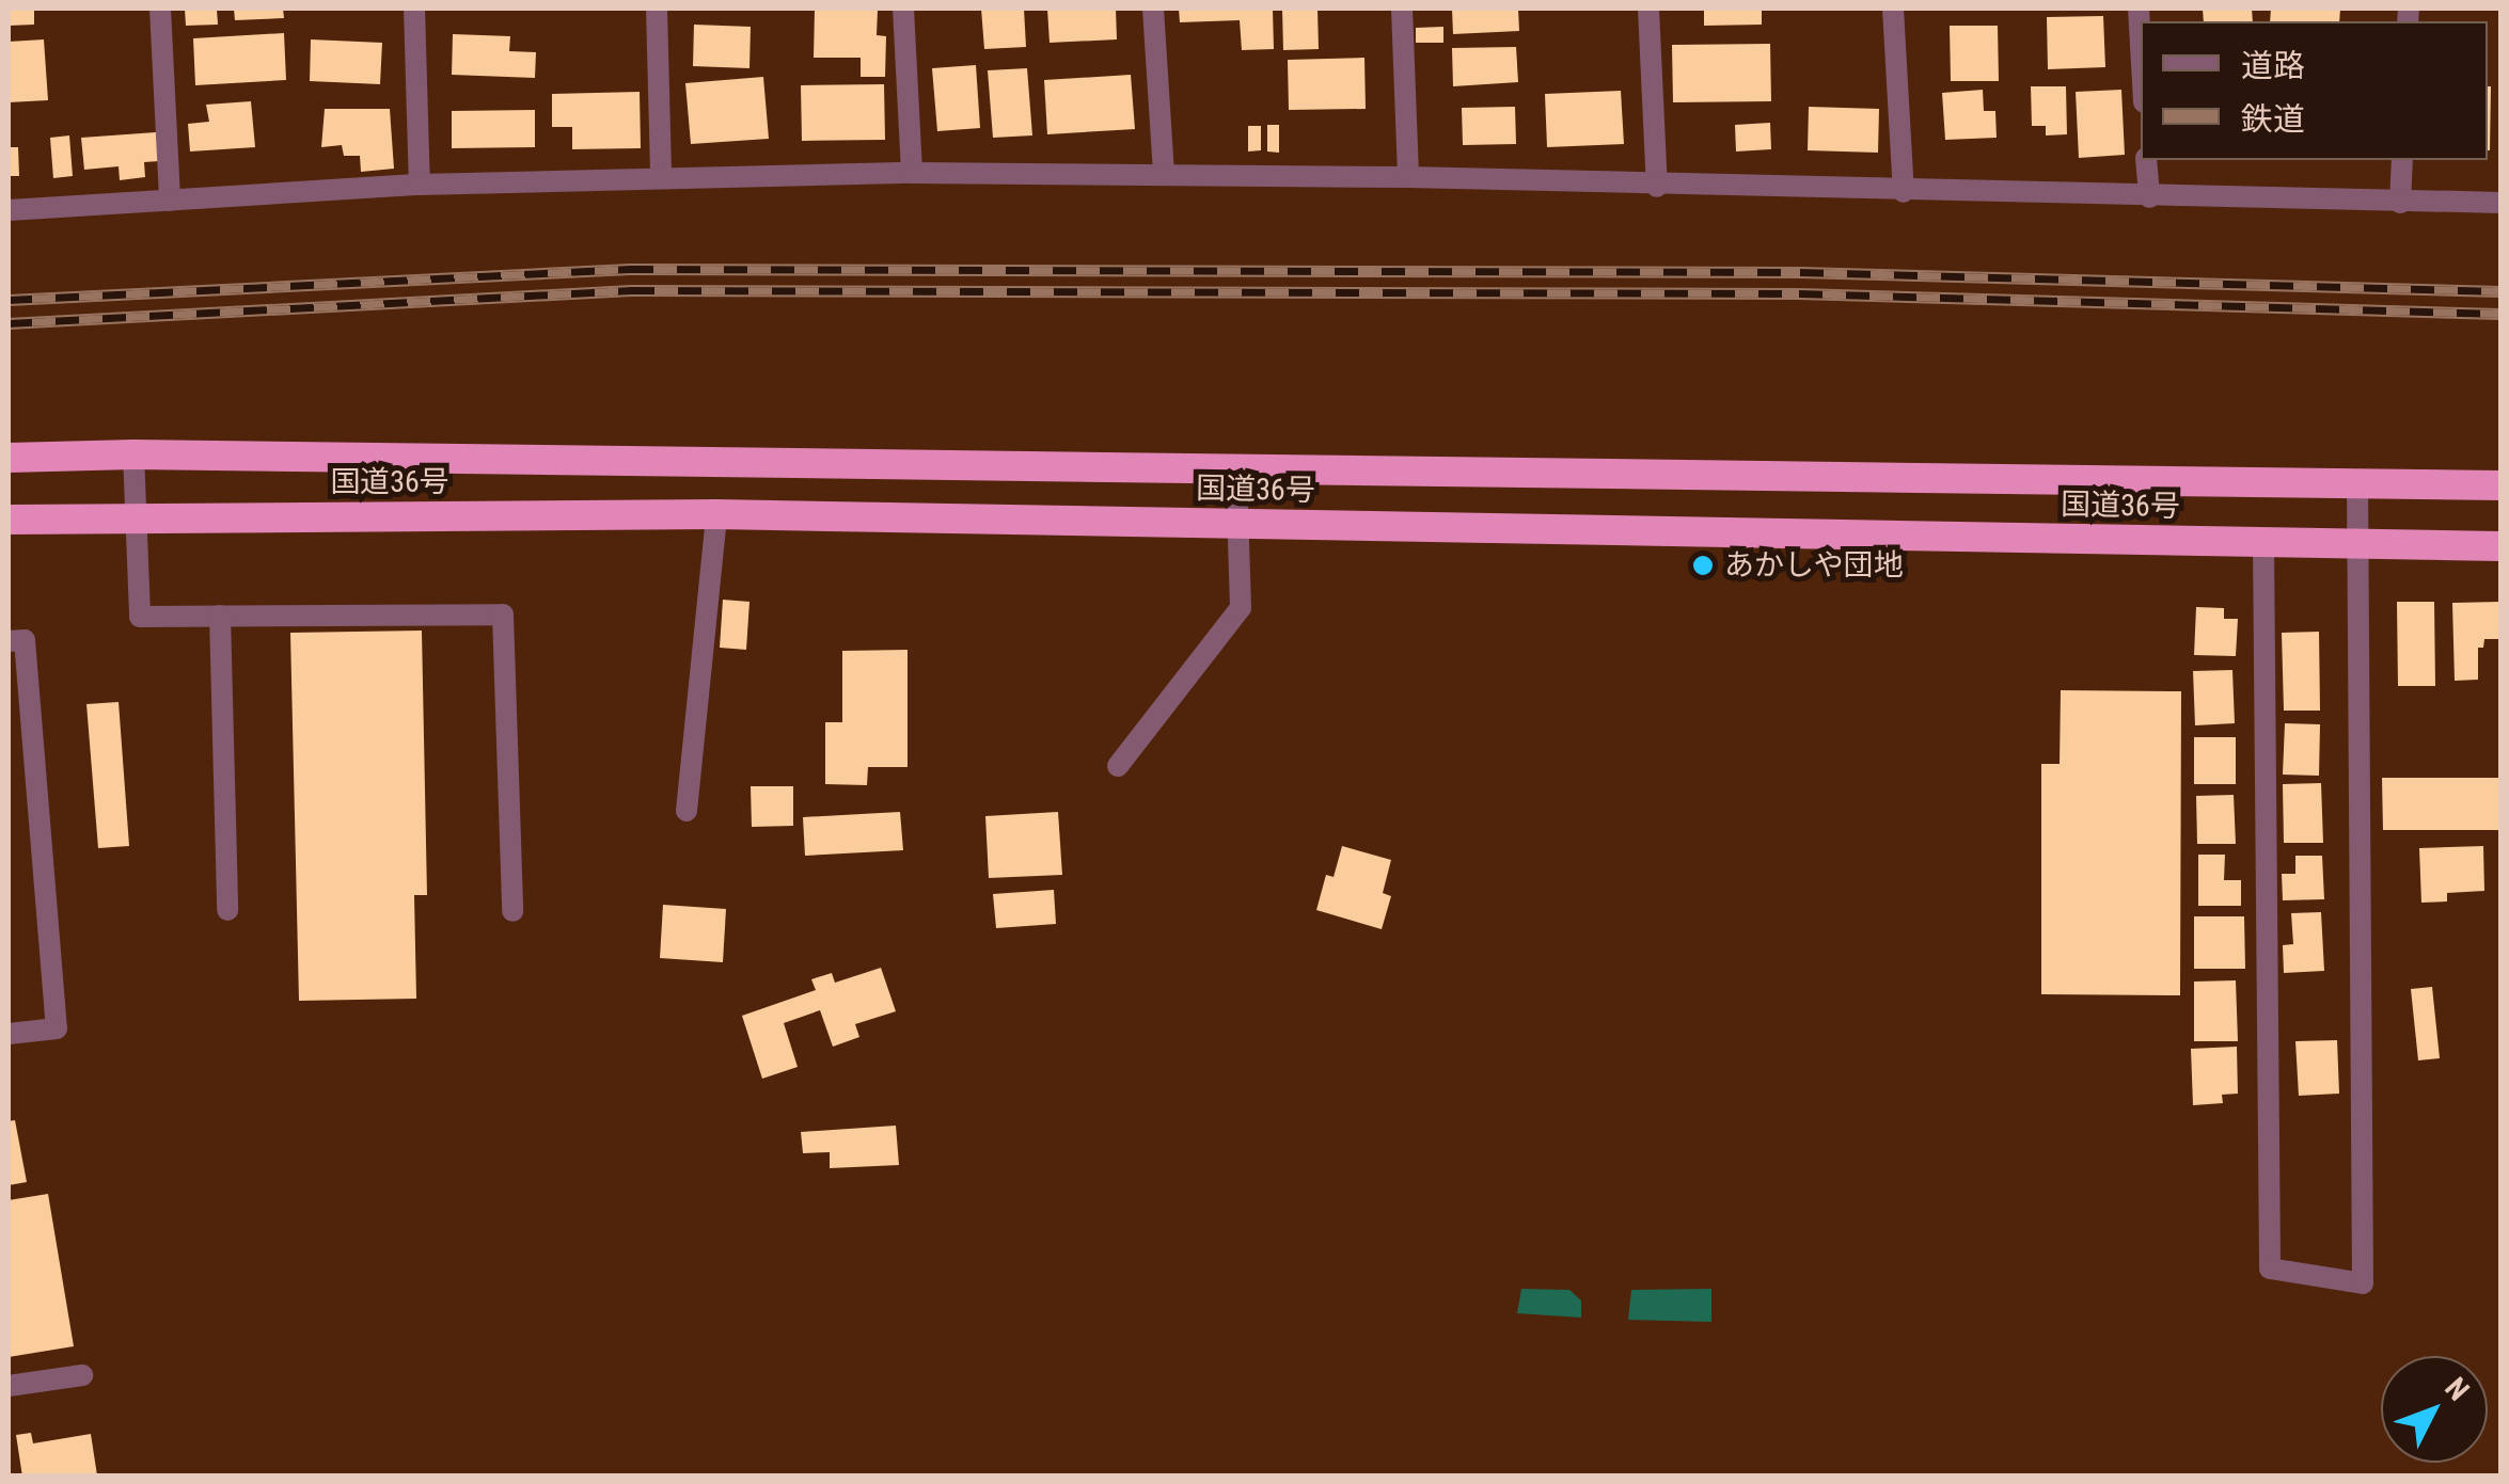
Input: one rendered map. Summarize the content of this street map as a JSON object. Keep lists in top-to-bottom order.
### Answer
{
  "streets": {
    "highway": ["国道36号"]
  },
  "places": ["あかしや団地"],
  "legend": ["道路", "鉄道"],
  "north": "top right"
}
